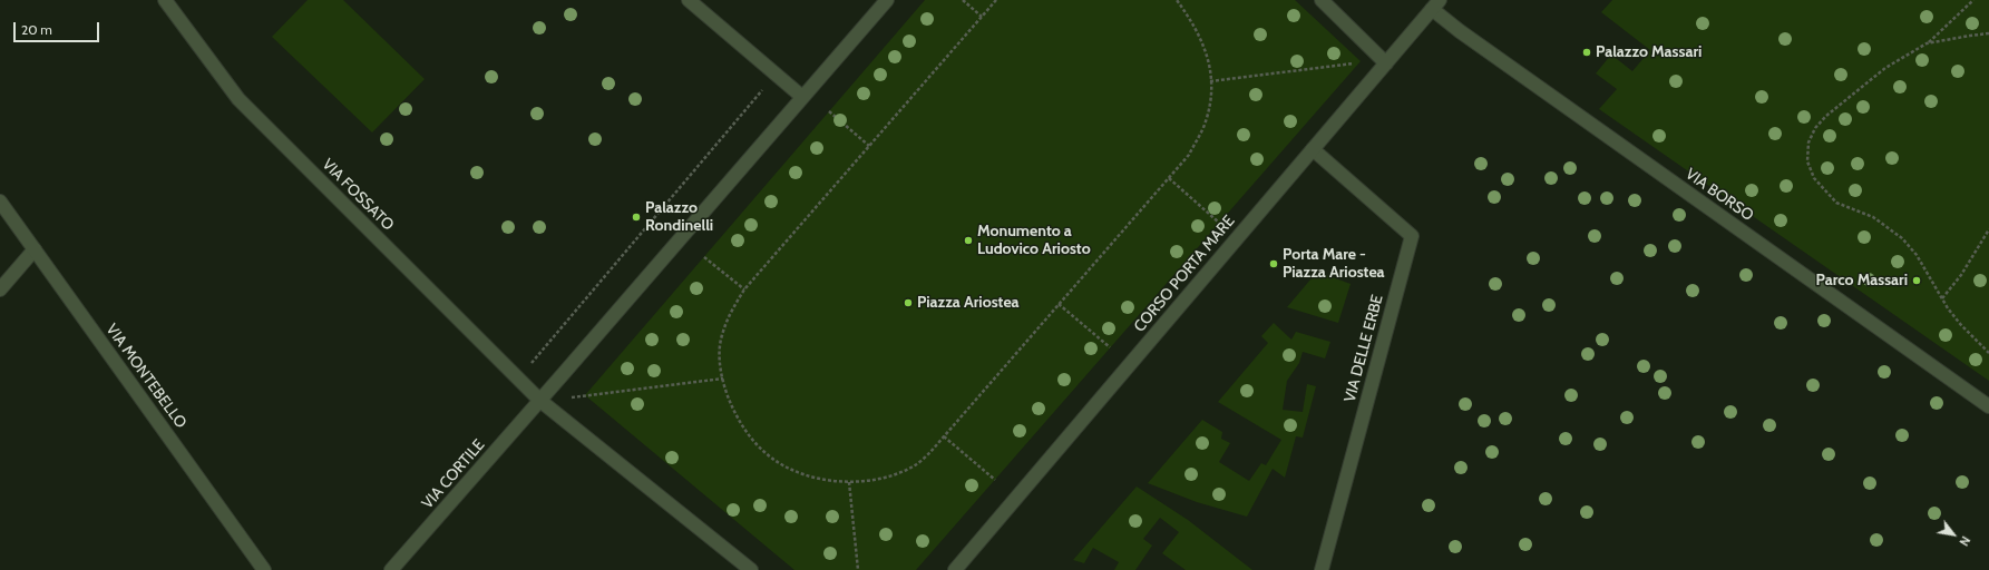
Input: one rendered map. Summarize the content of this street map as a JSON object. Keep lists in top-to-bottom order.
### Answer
{
  "streets": {
    "street": [
      "VIA FOSSATO",
      "VIA BORSO",
      "CORSO PORTA MARE",
      "VIA DELLE ERBE",
      "VIA MONTEBELLO",
      "VIA CORTILE"
    ]
  },
  "crossings": [
    ["VIA FOSSATO", "VIA CORTILE"],
    ["VIA BORSO", "CORSO PORTA MARE"],
    ["CORSO PORTA MARE", "VIA DELLE ERBE"]
  ],
  "places": [
    "Palazzo Massari",
    "Palazzo Rondinelli",
    "Monumento a Ludovico Ariosto",
    "Porta Mare - Piazza Ariostea",
    "Parco Massari",
    "Piazza Ariostea"
  ],
  "scale_bar": "20 m",
  "north": "bottom right"
}
